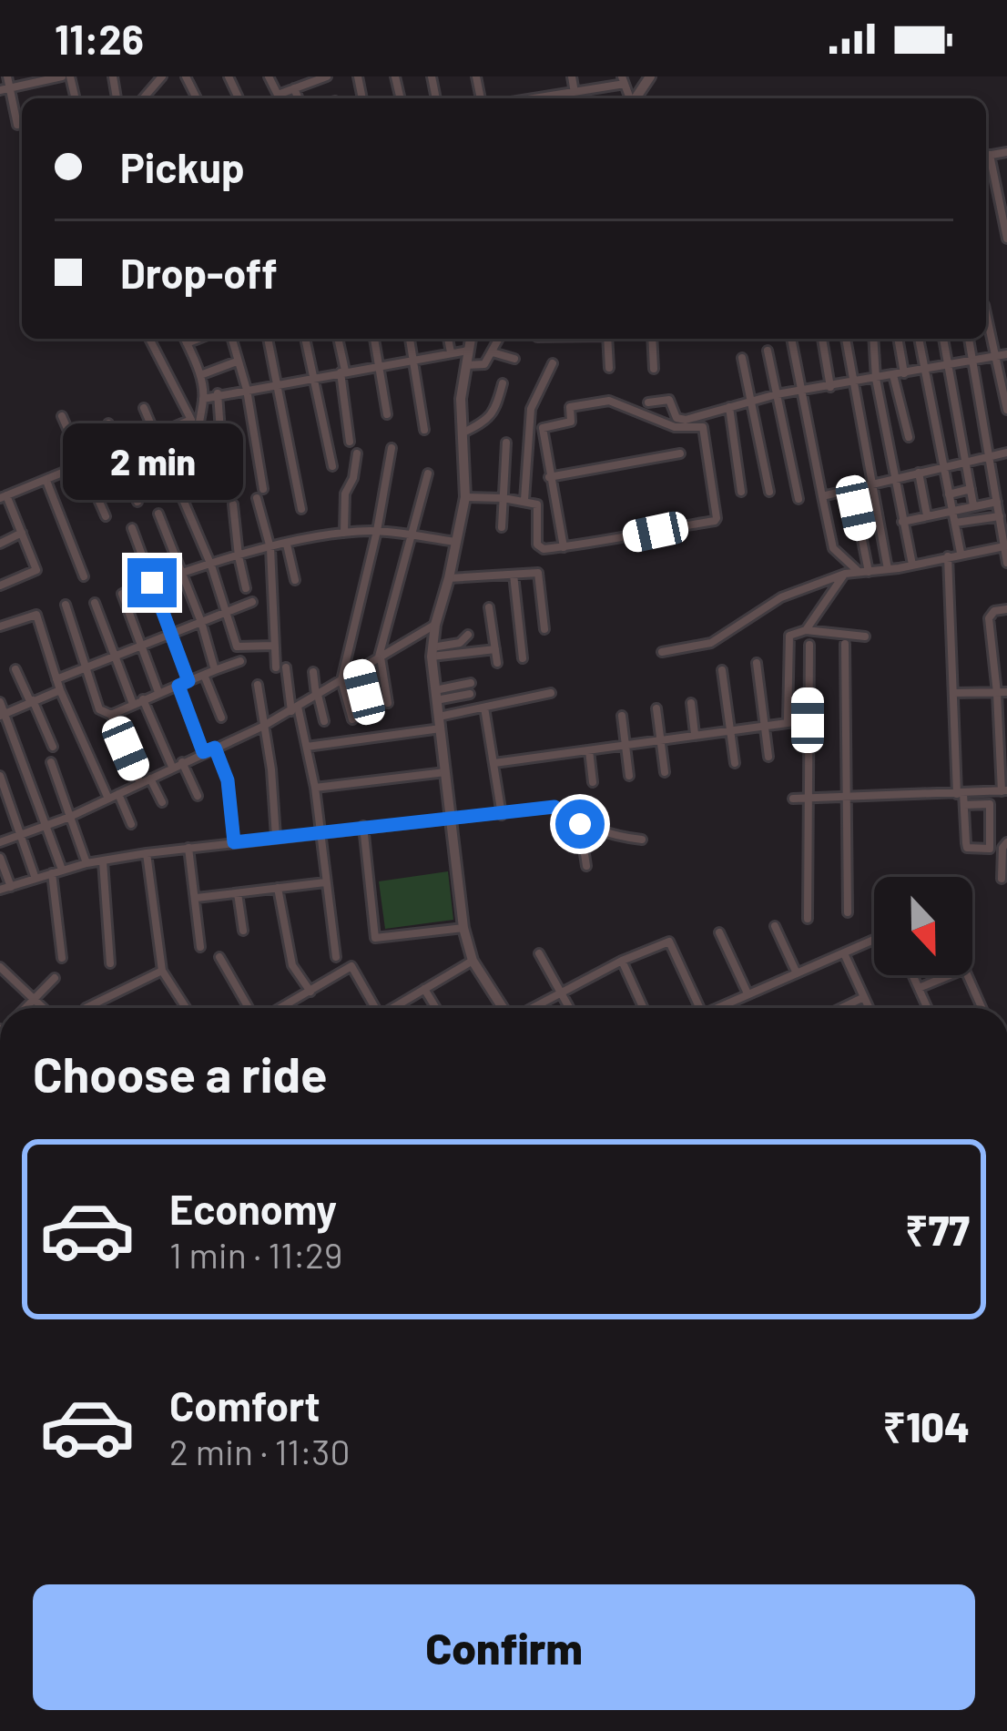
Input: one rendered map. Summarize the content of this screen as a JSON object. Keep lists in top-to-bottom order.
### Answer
{
  "north": "bottom",
  "page": {
    "status": "11:26",
    "banner": ["Pickup", "Drop-off"],
    "bubble": "2 min",
    "heading": "Choose a ride",
    "list": [
      {
        "name": "Economy",
        "note": "1 min · 11:29",
        "value": "₹77"
      },
      {
        "name": "Comfort",
        "note": "2 min · 11:30",
        "value": "₹104"
      }
    ],
    "buttons": "Confirm"
  }
}
